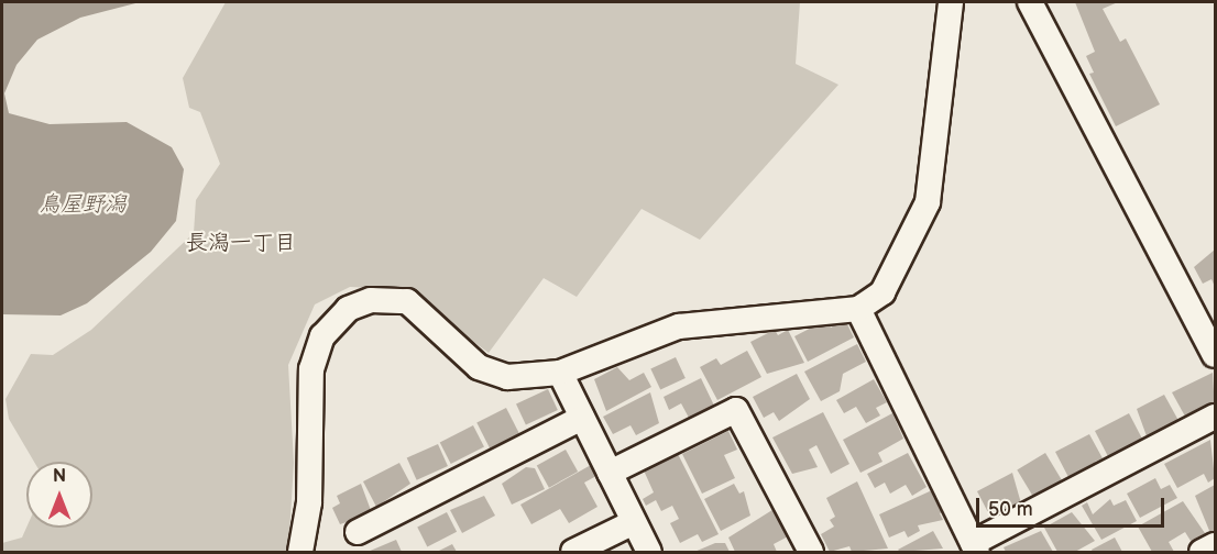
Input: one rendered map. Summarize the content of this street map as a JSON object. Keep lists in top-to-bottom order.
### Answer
{
  "districts": ["長潟一丁目"],
  "water": ["鳥屋野潟"],
  "scale_bar": "50 m",
  "north": "top"
}
